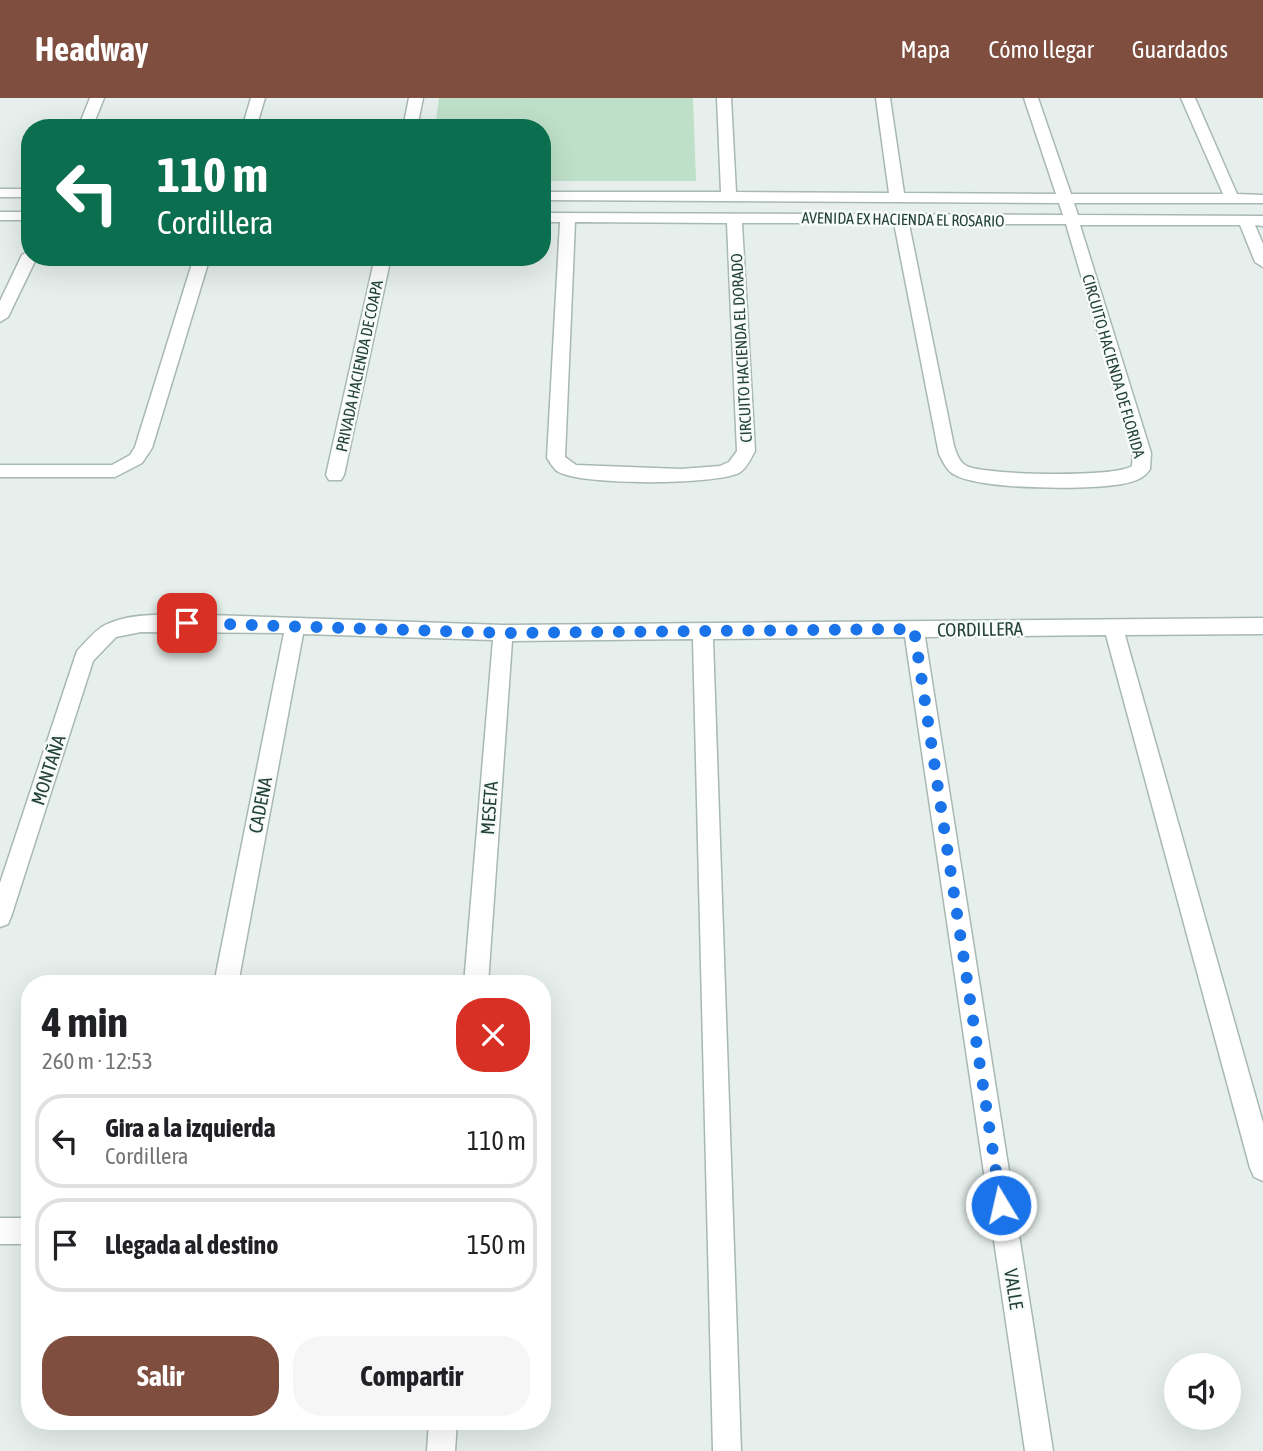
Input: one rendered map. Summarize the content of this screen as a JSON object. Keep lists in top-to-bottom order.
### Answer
{
  "streets": {
    "street": [
      "AVENIDA EX HACIENDA EL ROSARIO",
      "CIRCUITO HACIENDA EL DORADO",
      "PRIVADA HACIENDA DE COAPA",
      "CIRCUITO HACIENDA DE FLORIDA",
      "CORDILLERA",
      "MONTAÑA",
      "CADENA",
      "MESETA",
      "VALLE"
    ]
  },
  "crossings": [
    ["AVENIDA EX HACIENDA EL ROSARIO", "CIRCUITO HACIENDA EL DORADO"],
    ["AVENIDA EX HACIENDA EL ROSARIO", "CIRCUITO HACIENDA DE FLORIDA"],
    ["CORDILLERA", "MONTAÑA"],
    ["CORDILLERA", "CADENA"],
    ["CORDILLERA", "MESETA"],
    ["CORDILLERA", "VALLE"]
  ],
  "page": {
    "header": "Headway",
    "nav": ["Mapa", "Cómo llegar", "Guardados"],
    "turn": ["110 m", "Cordillera"],
    "heading": ["4 min", "260 m · 12:53"],
    "list": [
      {
        "name": "Gira a la izquierda",
        "note": "Cordillera",
        "value": "110 m"
      },
      {
        "name": "Llegada al destino",
        "value": "150 m"
      }
    ],
    "buttons": ["Salir", "Compartir"]
  }
}
